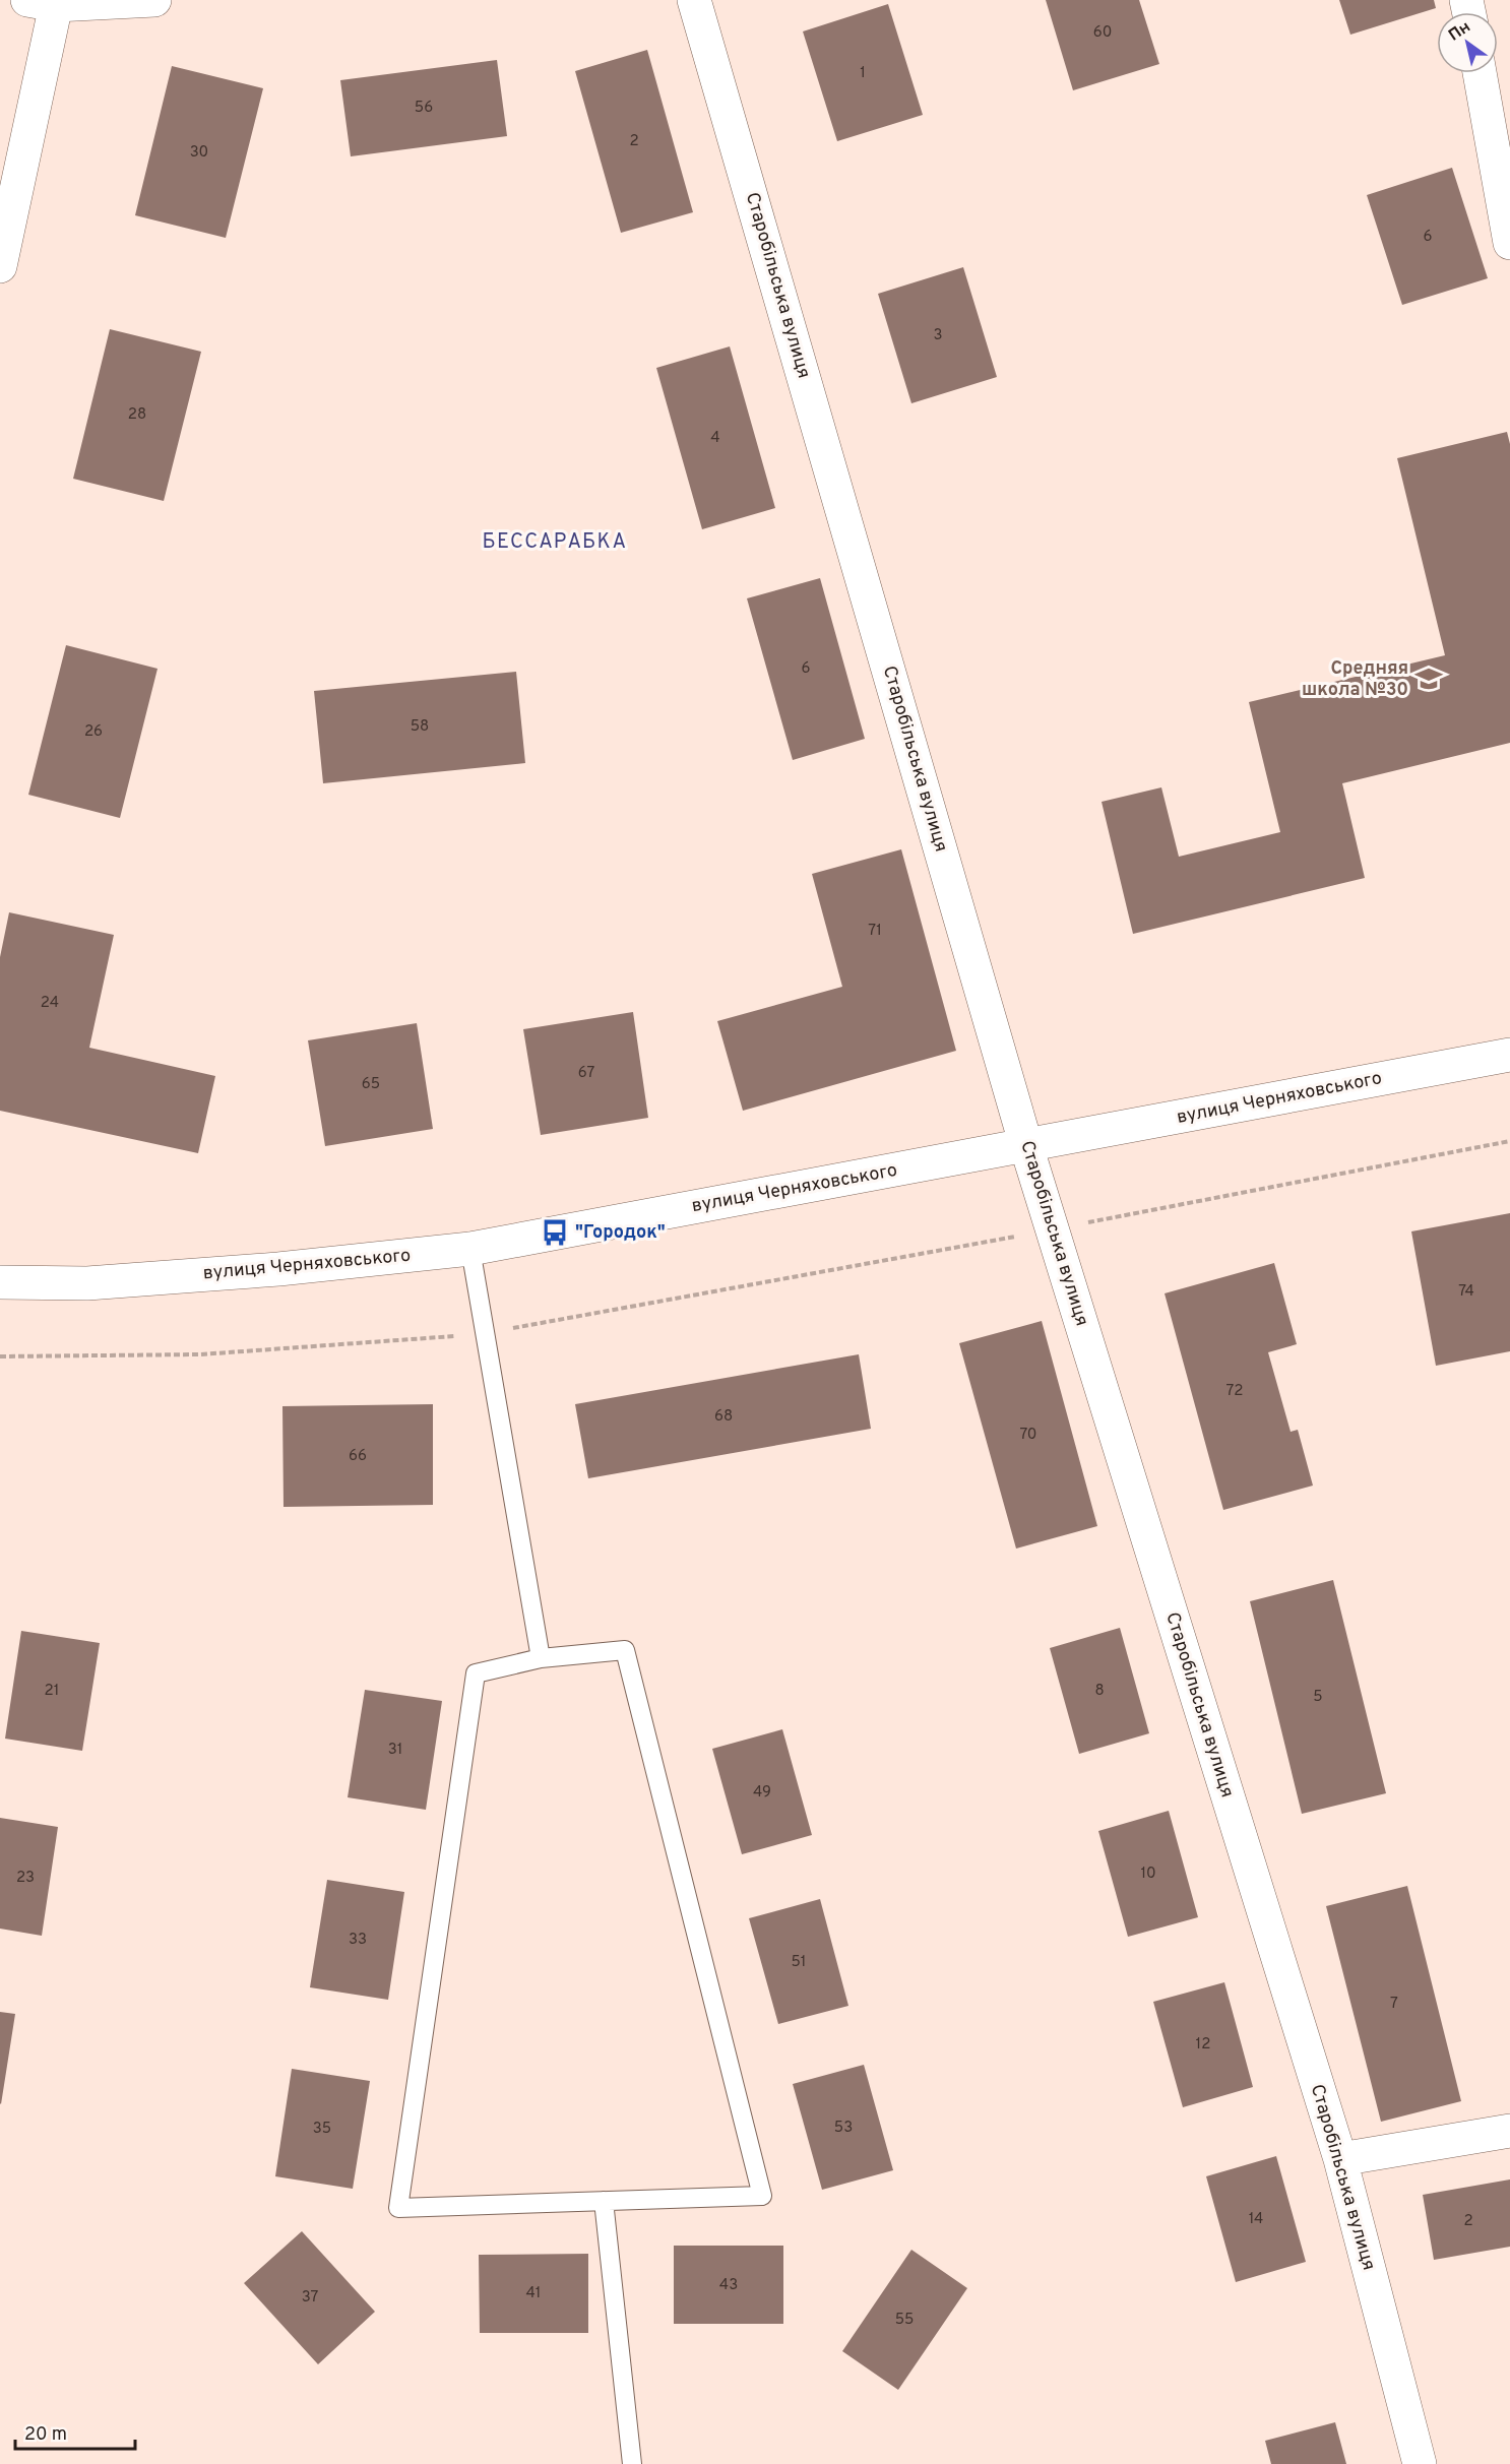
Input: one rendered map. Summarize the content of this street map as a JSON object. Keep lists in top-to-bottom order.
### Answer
{
  "streets": {
    "street": ["Старобільська вулиця", "вулиця Черняховського"]
  },
  "crossings": [
    ["Старобільська вулиця", "вулиця Черняховського"]
  ],
  "districts": ["БЕССАРАБКА"],
  "places": {
    "school or university": ["Средняя школа №30"],
    "bus stop": ["\"Городок\""]
  },
  "house_numbers": [
    "60",
    "1",
    "56",
    "2",
    "30",
    "6",
    "3",
    "28",
    "4",
    "6",
    "58",
    "26",
    "71",
    "24",
    "67",
    "65",
    "74",
    "72",
    "68",
    "70",
    "66",
    "21",
    "8",
    "5",
    "31",
    "49",
    "10",
    "23",
    "33",
    "51",
    "7",
    "12",
    "53",
    "35",
    "14",
    "2",
    "43",
    "41",
    "37",
    "55"
  ],
  "scale_bar": "20 m",
  "north": "top left"
}
